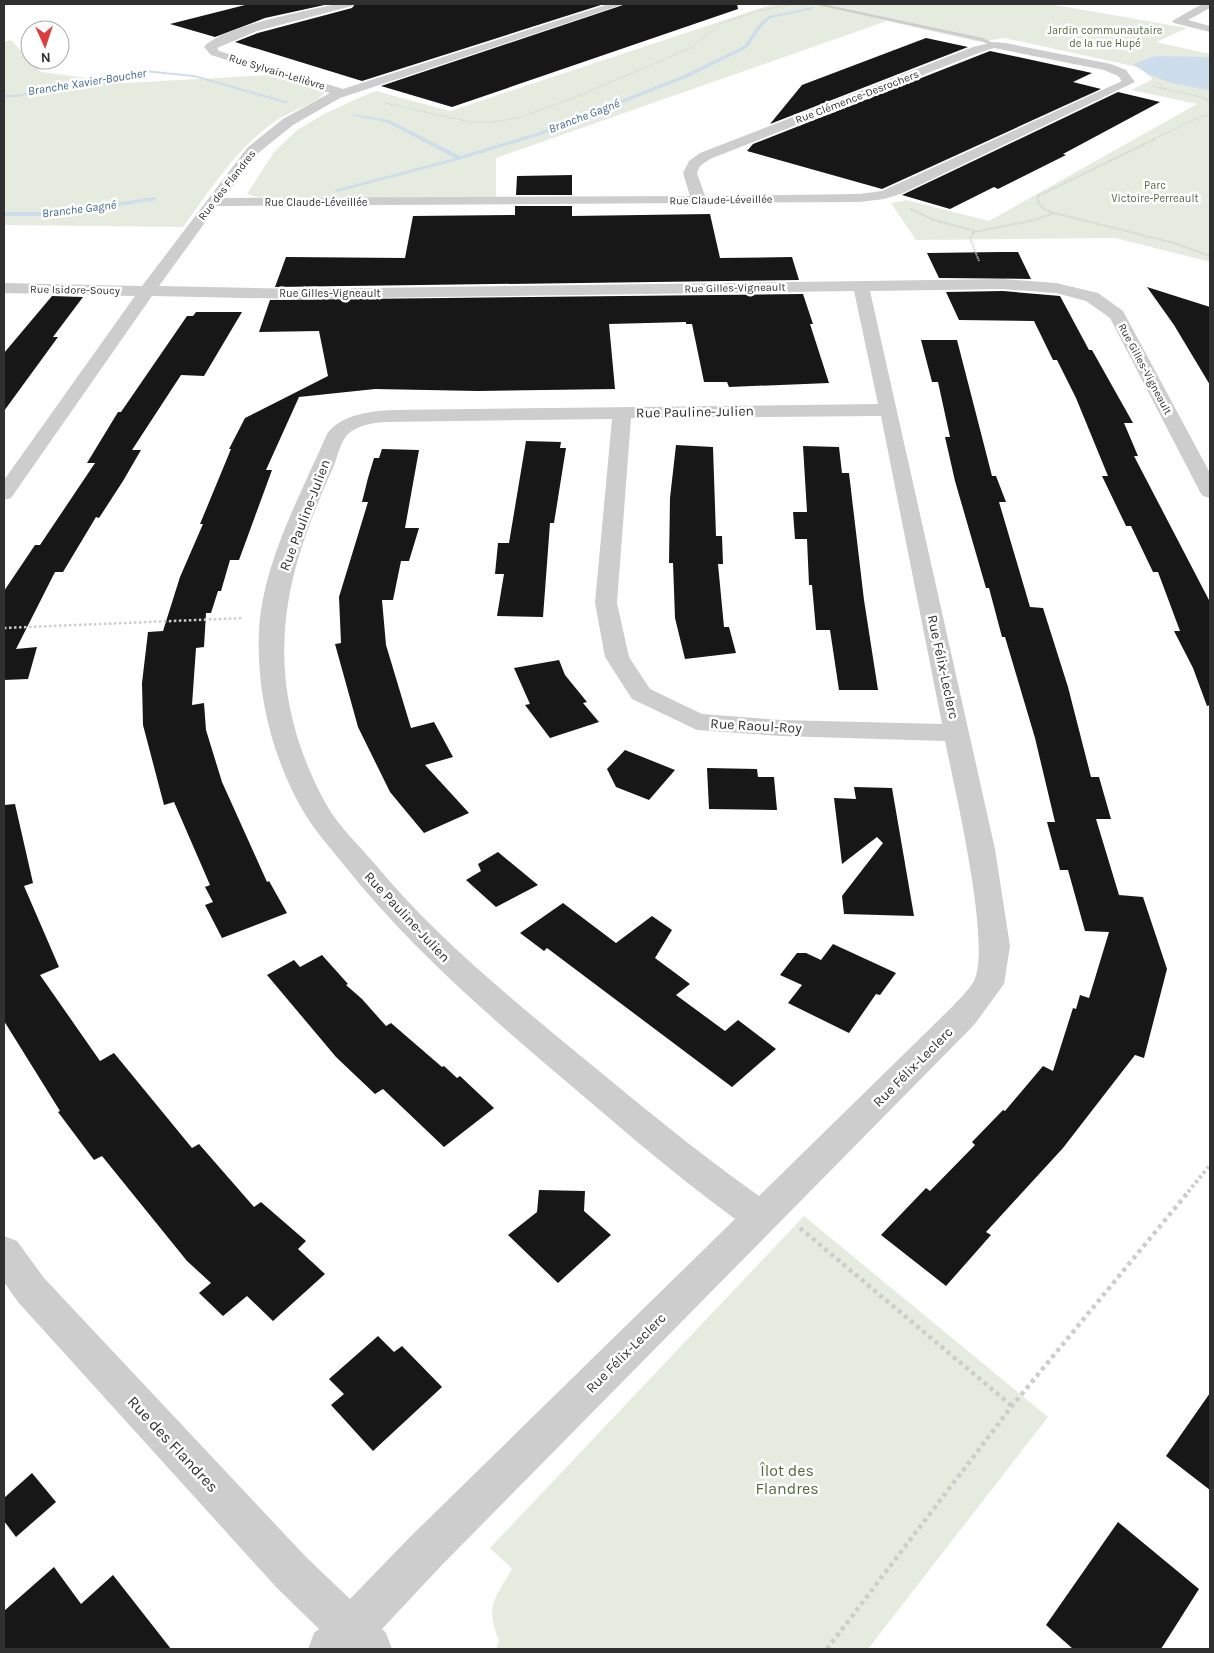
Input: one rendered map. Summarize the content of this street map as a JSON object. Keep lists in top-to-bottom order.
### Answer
{
  "streets": {
    "street": [
      "Rue Sylvain-Lelièvre",
      "Rue Clémence-Desrochers",
      "Rue des Flandres",
      "Rue Claude-Léveillée",
      "Rue Gilles-Vigneault",
      "Rue Isidore-Soucy",
      "Rue Pauline-Julien",
      "Rue Félix-Leclerc",
      "Rue Raoul-Roy"
    ]
  },
  "crossings": [
    ["Rue Sylvain-Lelièvre", "Rue des Flandres"],
    ["Rue Clémence-Desrochers", "Rue Claude-Léveillée"],
    ["Rue des Flandres", "Rue Claude-Léveillée"],
    ["Rue des Flandres", "Rue Gilles-Vigneault"],
    ["Rue des Flandres", "Rue Isidore-Soucy"],
    ["Rue des Flandres", "Rue Félix-Leclerc"],
    ["Rue Gilles-Vigneault", "Rue Isidore-Soucy"],
    ["Rue Gilles-Vigneault", "Rue Félix-Leclerc"],
    ["Rue Pauline-Julien", "Rue Félix-Leclerc"],
    ["Rue Pauline-Julien", "Rue Raoul-Roy"],
    ["Rue Félix-Leclerc", "Rue Raoul-Roy"]
  ],
  "water": ["Branche Xavier-Boucher", "Branche Gagné"],
  "parks": ["Jardin communautaire de la rue Hupé", "Parc Victoire-Perreault", "Îlot des Flandres"],
  "north": "bottom"
}
